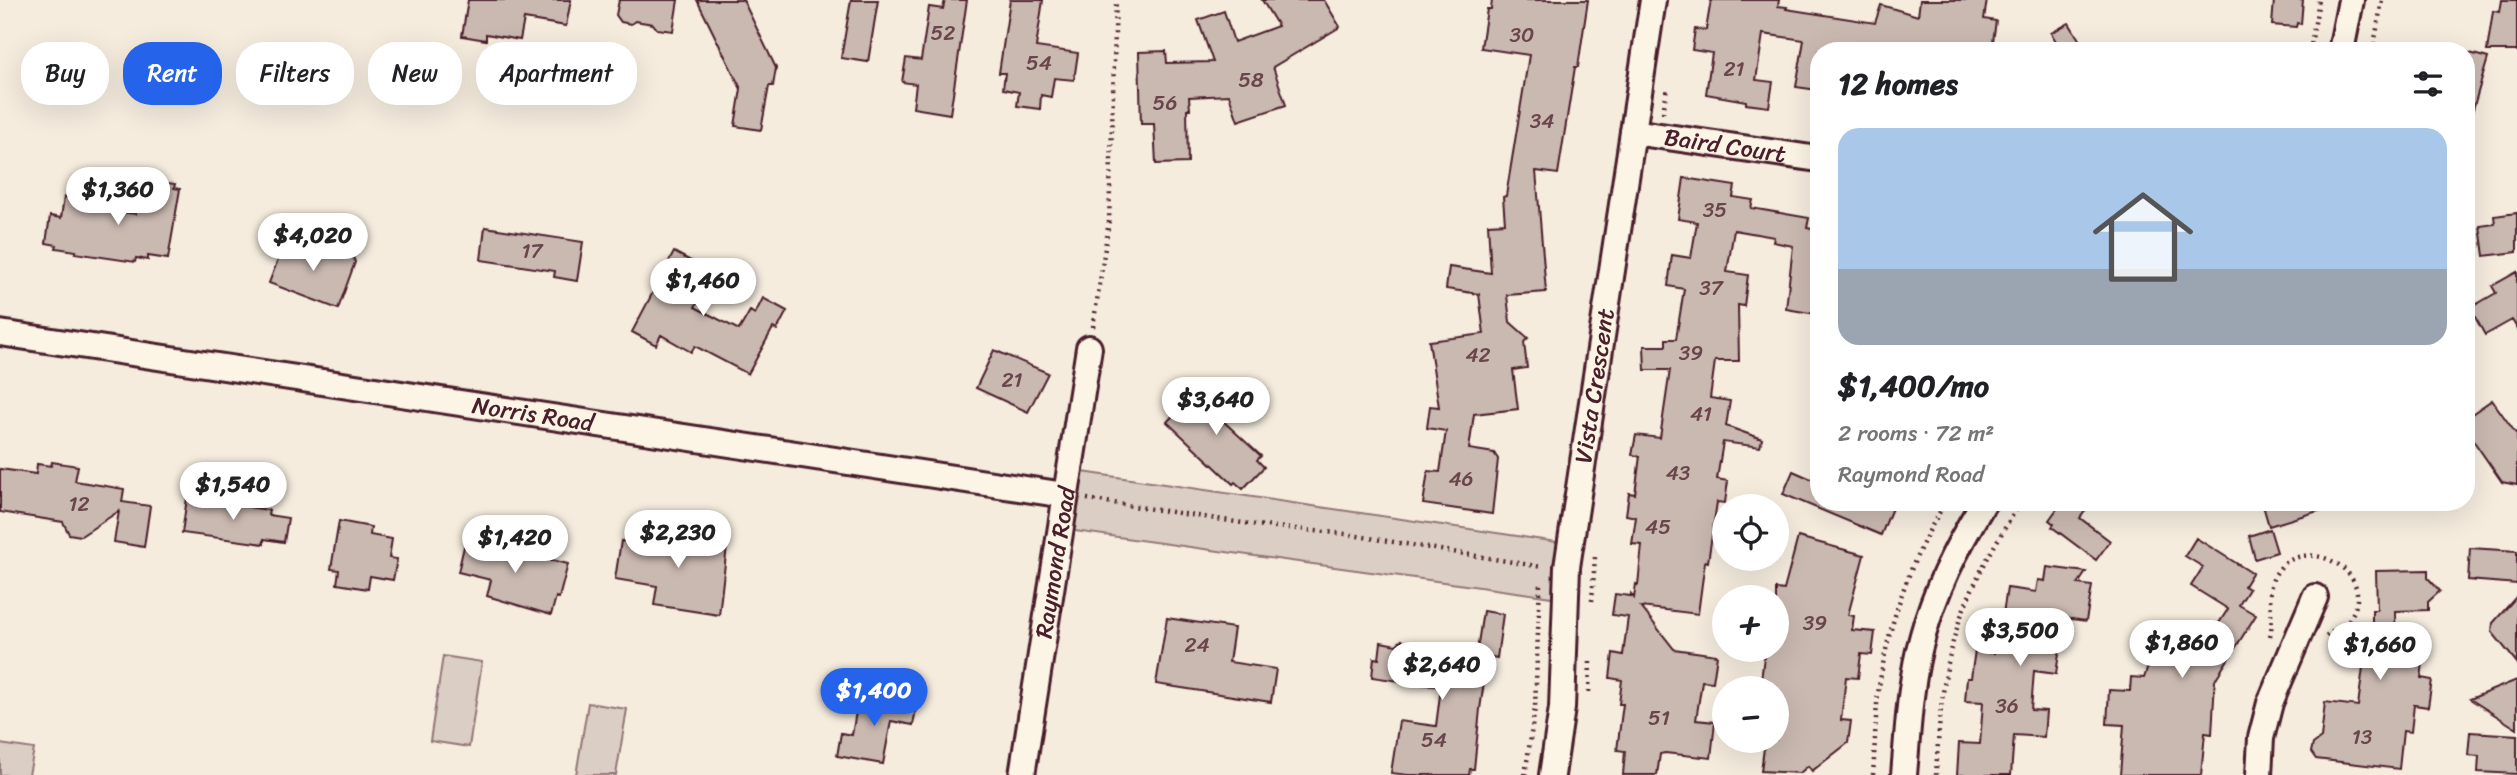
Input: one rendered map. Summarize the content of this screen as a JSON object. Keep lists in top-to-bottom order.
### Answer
{
  "streets": {
    "street": [
      "Baird Court",
      "Vista Crescent",
      "Norris Road",
      "Raymond Road"
    ]
  },
  "crossings": [
    ["Baird Court", "Vista Crescent"],
    ["Norris Road", "Raymond Road"]
  ],
  "house_numbers": [
    "52",
    "30",
    "54",
    "21",
    "58",
    "56",
    "34",
    "35",
    "17",
    "37",
    "39",
    "42",
    "21",
    "41",
    "43",
    "46",
    "12",
    "45",
    "39",
    "24",
    "36",
    "51",
    "13",
    "54"
  ],
  "page": {
    "chip": [
      "Buy",
      "Rent",
      "Filters",
      "New",
      "Apartment"
    ],
    "heading": "12 homes",
    "list": [
      {
        "name": "$1,400/mo",
        "note": "2 rooms · 72 m² · Raymond Road"
      }
    ],
    "price": [
      "$1,360",
      "$4,020",
      "$1,460",
      "$3,640",
      "$1,540",
      "$2,230",
      "$1,420",
      "$3,500",
      "$1,860",
      "$1,660",
      "$2,640",
      "$1,400"
    ],
    "map_buttons": ["+", "−"]
  }
}
